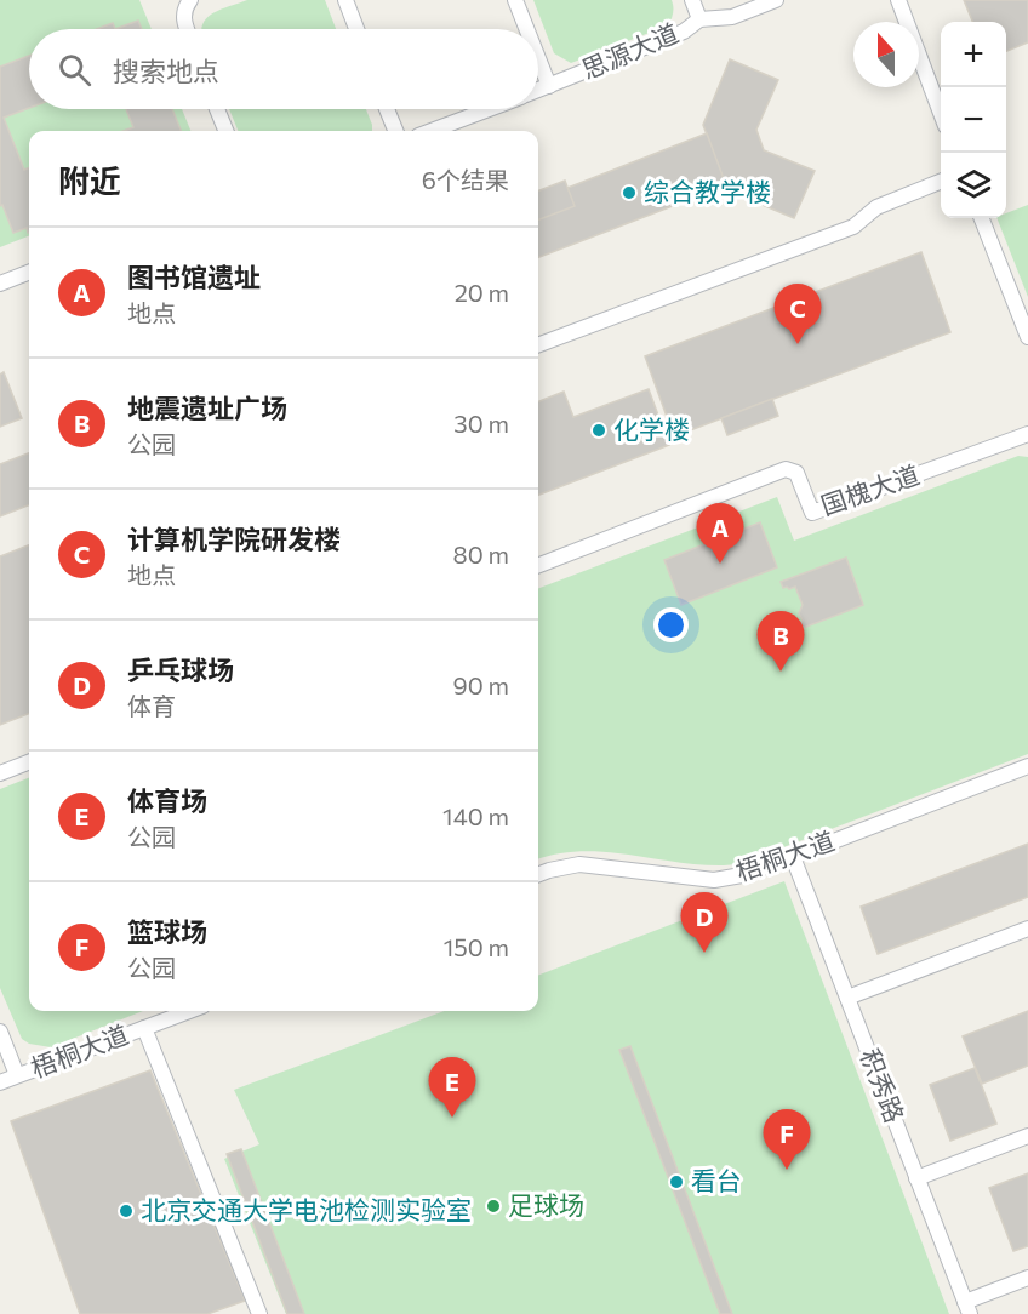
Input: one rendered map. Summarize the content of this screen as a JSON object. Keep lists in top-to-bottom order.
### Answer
{
  "streets": {
    "lane": [
      "思源大道",
      "国槐大道",
      "梧桐大道",
      "积秀路"
    ]
  },
  "crossings": [
    ["梧桐大道", "积秀路"]
  ],
  "places": [
    "综合教学楼",
    "化学楼",
    "看台",
    "足球场",
    "北京交通大学电池检测实验室"
  ],
  "north": "top",
  "page": {
    "map_buttons": ["+", "−"],
    "search": "搜索地点",
    "heading": ["附近", "6个结果"],
    "list": [
      {
        "mark": "A",
        "name": "图书馆遗址",
        "note": "地点",
        "value": "20 m"
      },
      {
        "mark": "B",
        "name": "地震遗址广场",
        "note": "公园",
        "value": "30 m"
      },
      {
        "mark": "C",
        "name": "计算机学院研发楼",
        "note": "地点",
        "value": "80 m"
      },
      {
        "mark": "D",
        "name": "乒乓球场",
        "note": "体育",
        "value": "90 m"
      },
      {
        "mark": "E",
        "name": "体育场",
        "note": "公园",
        "value": "140 m"
      },
      {
        "mark": "F",
        "name": "篮球场",
        "note": "公园",
        "value": "150 m"
      }
    ],
    "pins": [
      "C",
      "A",
      "B",
      "D",
      "E",
      "F"
    ]
  }
}
